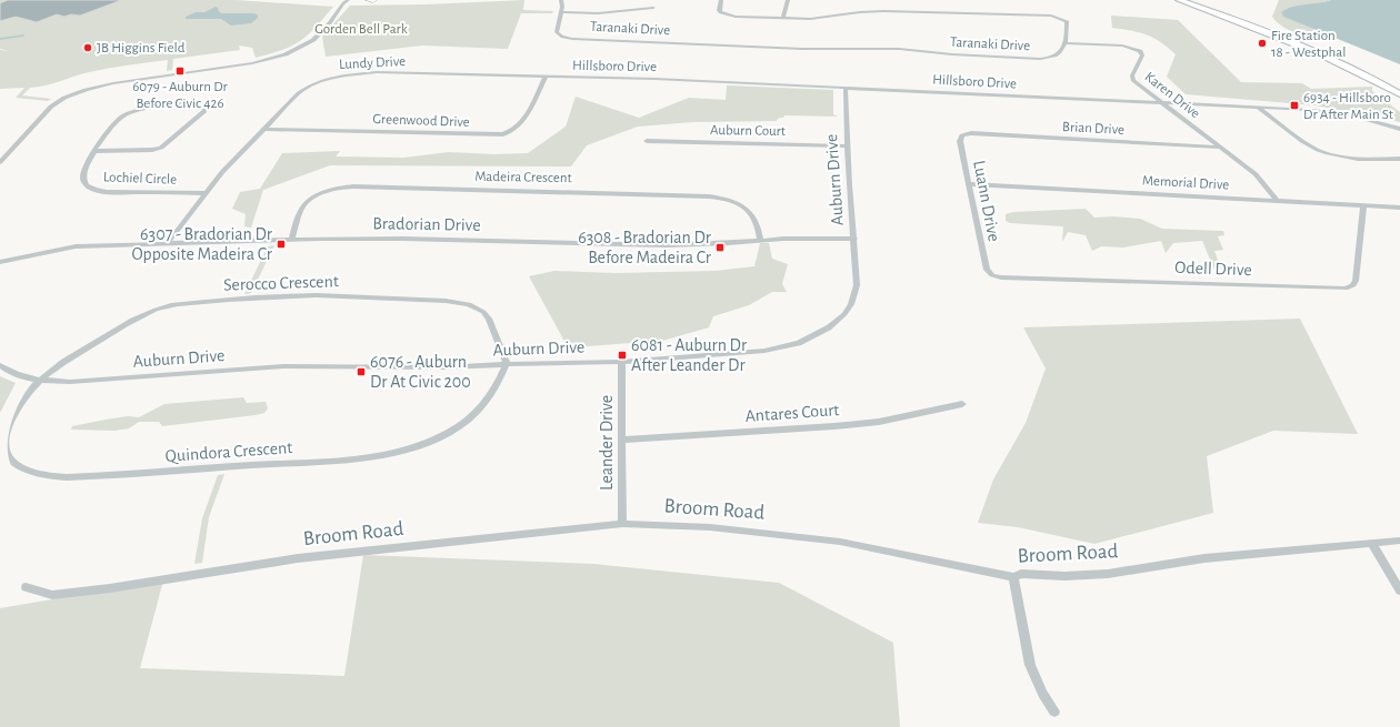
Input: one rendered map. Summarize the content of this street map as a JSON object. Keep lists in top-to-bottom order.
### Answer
{
  "streets": {
    "street": [
      "Taranaki Drive",
      "Lundy Drive",
      "Hillsboro Drive",
      "Karen Drive",
      "Greenwood Drive",
      "Brian Drive",
      "Auburn Court",
      "Madeira Crescent",
      "Lochiel Circle",
      "Auburn Drive",
      "Memorial Drive",
      "Luann Drive",
      "Bradorian Drive",
      "Odell Drive",
      "Serocco Crescent",
      "Antares Court",
      "Leander Drive",
      "Quindora Crescent",
      "Broom Road"
    ]
  },
  "crossings": [
    ["Taranaki Drive", "Karen Drive"],
    ["Lundy Drive", "Hillsboro Drive"],
    ["Lundy Drive", "Greenwood Drive"],
    ["Lundy Drive", "Lochiel Circle"],
    ["Lundy Drive", "Bradorian Drive"],
    ["Hillsboro Drive", "Karen Drive"],
    ["Hillsboro Drive", "Greenwood Drive"],
    ["Hillsboro Drive", "Auburn Drive"],
    ["Karen Drive", "Brian Drive"],
    ["Karen Drive", "Memorial Drive"],
    ["Brian Drive", "Luann Drive"],
    ["Auburn Court", "Auburn Drive"],
    ["Madeira Crescent", "Bradorian Drive"],
    ["Auburn Drive", "Bradorian Drive"],
    ["Auburn Drive", "Serocco Crescent"],
    ["Auburn Drive", "Leander Drive"],
    ["Auburn Drive", "Quindora Crescent"],
    ["Memorial Drive", "Luann Drive"],
    ["Memorial Drive", "Odell Drive"],
    ["Luann Drive", "Odell Drive"],
    ["Serocco Crescent", "Quindora Crescent"],
    ["Antares Court", "Leander Drive"],
    ["Leander Drive", "Broom Road"]
  ],
  "parks": ["Gorden Bell Park"],
  "places": {
    "other": ["Fire Station 18 - Westphal", "JB Higgins Field"],
    "transit": [
      "6079 - Auburn Dr Before Civic 426",
      "6934 - Hillsboro Dr After Main St",
      "6307 - Bradorian Dr Opposite Madeira Cr",
      "6308 - Bradorian Dr Before Madeira Cr",
      "6081 - Auburn Dr After Leander Dr",
      "6076 - Auburn Dr At Civic 200"
    ]
  }
}
